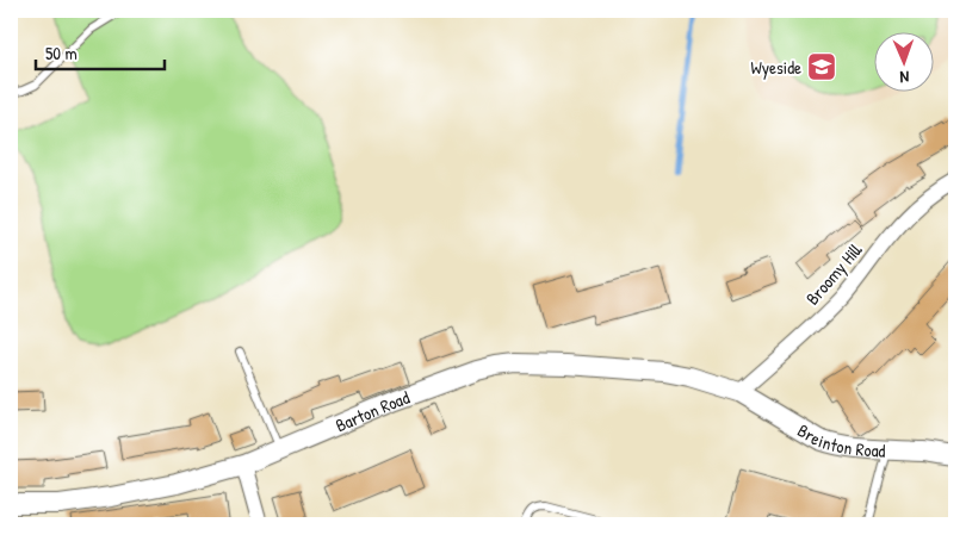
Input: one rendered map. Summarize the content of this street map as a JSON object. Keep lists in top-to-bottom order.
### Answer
{
  "streets": {
    "street": ["Broomy Hill", "Barton Road", "Breinton Road"]
  },
  "crossings": [
    ["Broomy Hill", "Barton Road"],
    ["Broomy Hill", "Breinton Road"],
    ["Barton Road", "Breinton Road"]
  ],
  "places": {
    "school or university": ["Wyeside"]
  },
  "scale_bar": "50 m",
  "north": "bottom"
}
